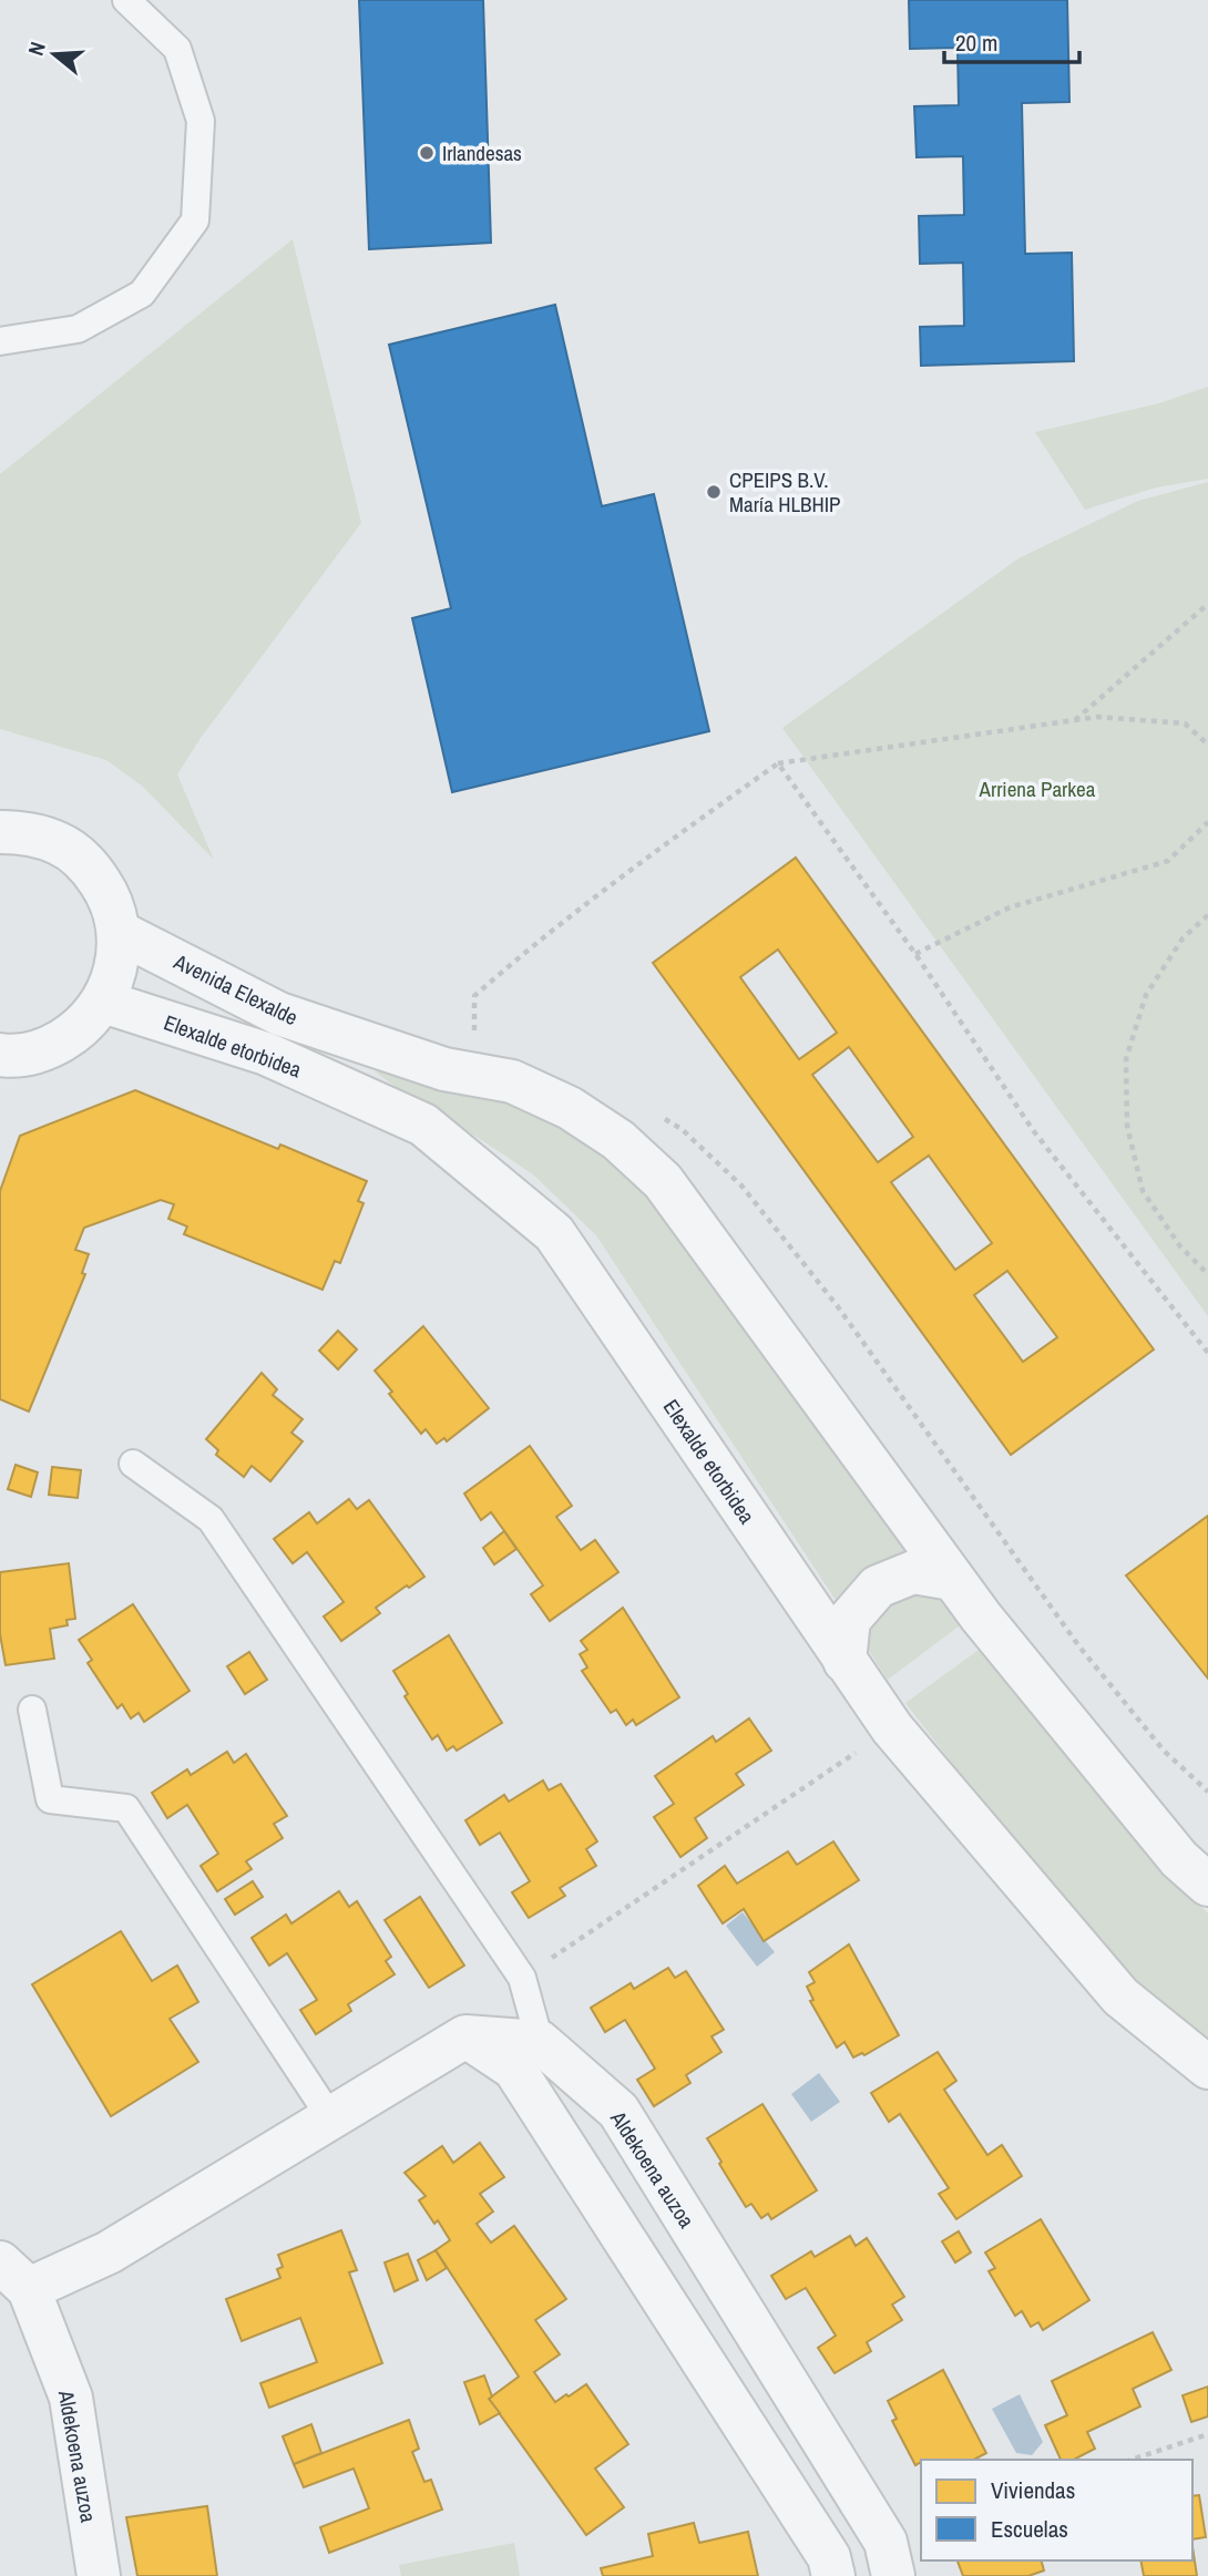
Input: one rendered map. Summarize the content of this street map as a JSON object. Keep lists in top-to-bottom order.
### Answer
{
  "streets": {
    "street": ["Avenida Elexalde", "Elexalde etorbidea", "Aldekoena auzoa"]
  },
  "parks": ["Arriena Parkea"],
  "places": ["Irlandesas", "CPEIPS B.V. María HLBHIP"],
  "legend": ["Viviendas", "Escuelas"],
  "scale_bar": "20 m",
  "north": "left"
}
